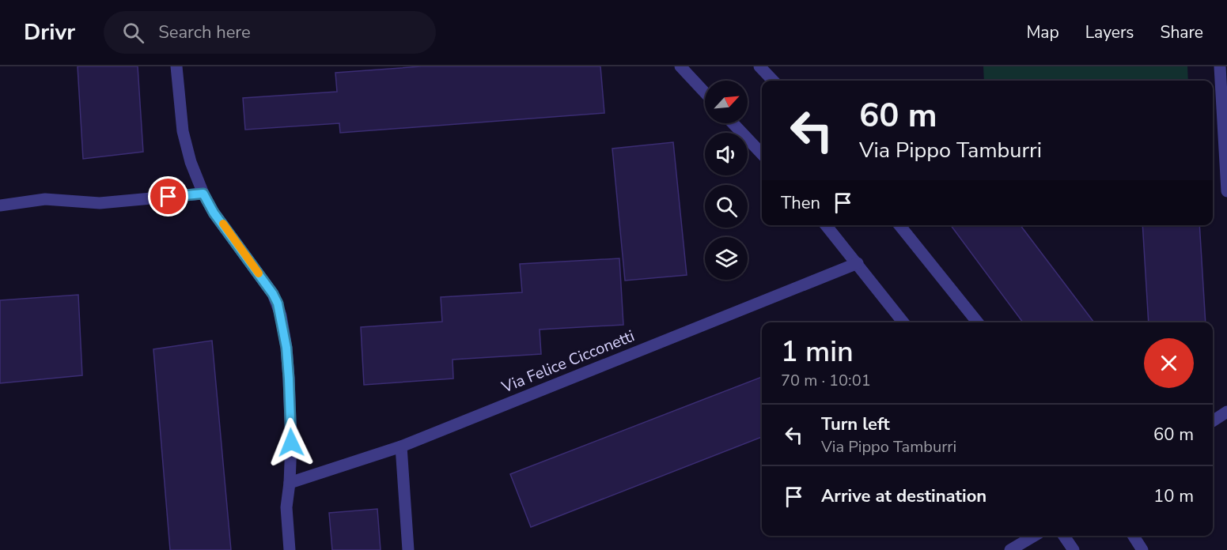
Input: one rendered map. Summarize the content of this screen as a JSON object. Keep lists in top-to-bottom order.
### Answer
{
  "streets": {
    "street": ["Via Felice Cicconetti"]
  },
  "north": "top right",
  "page": {
    "header": "Drivr",
    "search": "Search here",
    "nav": ["Map", "Layers", "Share"],
    "turn": ["60 m", "Via Pippo Tamburri"],
    "then": "Then",
    "heading": ["1 min", "70 m · 10:01"],
    "list": [
      {
        "name": "Turn left",
        "note": "Via Pippo Tamburri",
        "value": "60 m"
      },
      {
        "name": "Arrive at destination",
        "value": "10 m"
      }
    ]
  }
}
